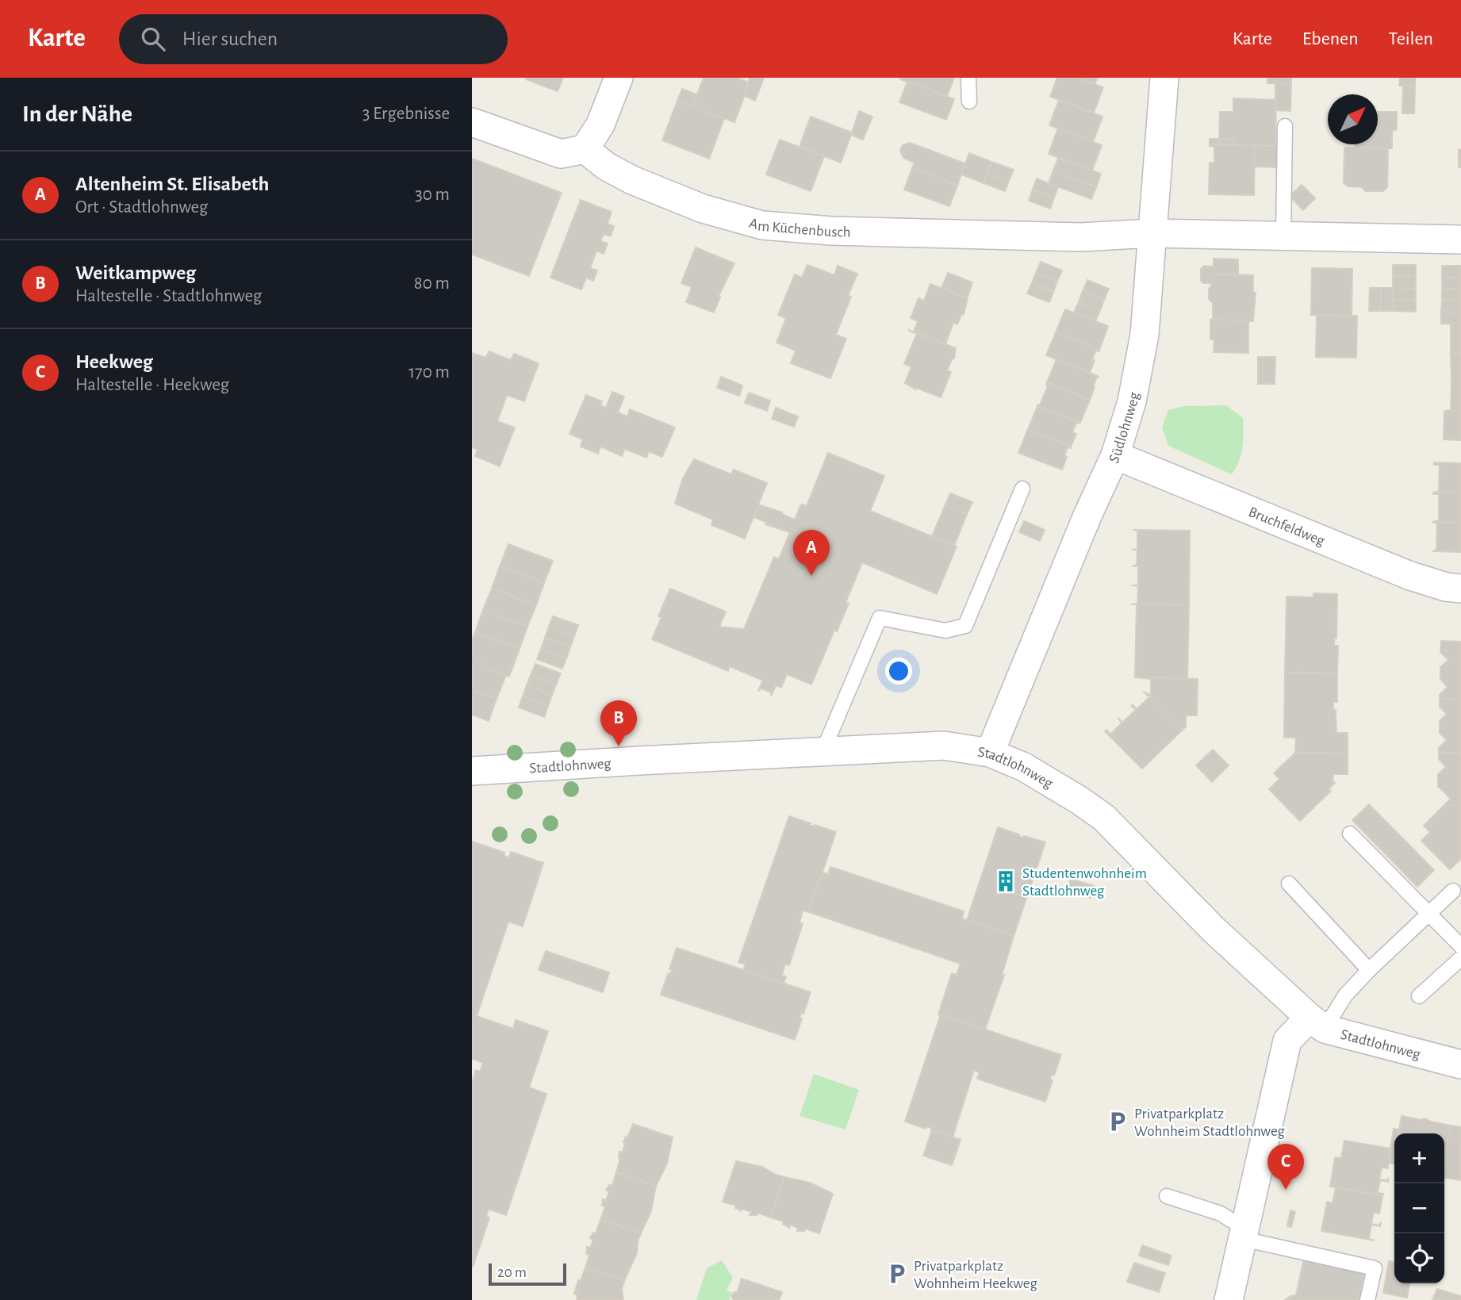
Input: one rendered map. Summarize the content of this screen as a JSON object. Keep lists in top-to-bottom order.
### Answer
{
  "streets": {
    "street": [
      "Am Küchenbusch",
      "Südlohnweg",
      "Bruchfeldweg",
      "Stadtlohnweg"
    ]
  },
  "crossings": [
    ["Am Küchenbusch", "Südlohnweg"],
    ["Südlohnweg", "Bruchfeldweg"],
    ["Südlohnweg", "Stadtlohnweg"]
  ],
  "places": {
    "building": ["Studentenwohnheim Stadtlohnweg"],
    "parking": ["Privatparkplatz Wohnheim Stadtlohnweg", "Privatparkplatz Wohnheim Heekweg"]
  },
  "scale_bar": "20 m",
  "north": "top right",
  "page": {
    "header": "Karte",
    "search": "Hier suchen",
    "nav": ["Karte", "Ebenen", "Teilen"],
    "heading": ["In der Nähe", "3 Ergebnisse"],
    "list": [
      {
        "mark": "A",
        "name": "Altenheim St. Elisabeth",
        "note": "Ort · Stadtlohnweg",
        "value": "30 m"
      },
      {
        "mark": "B",
        "name": "Weitkampweg",
        "note": "Haltestelle · Stadtlohnweg",
        "value": "80 m"
      },
      {
        "mark": "C",
        "name": "Heekweg",
        "note": "Haltestelle · Heekweg",
        "value": "170 m"
      }
    ],
    "pins": ["A", "B", "C"],
    "map_buttons": ["+", "−"],
    "scale": "20 m"
  }
}
